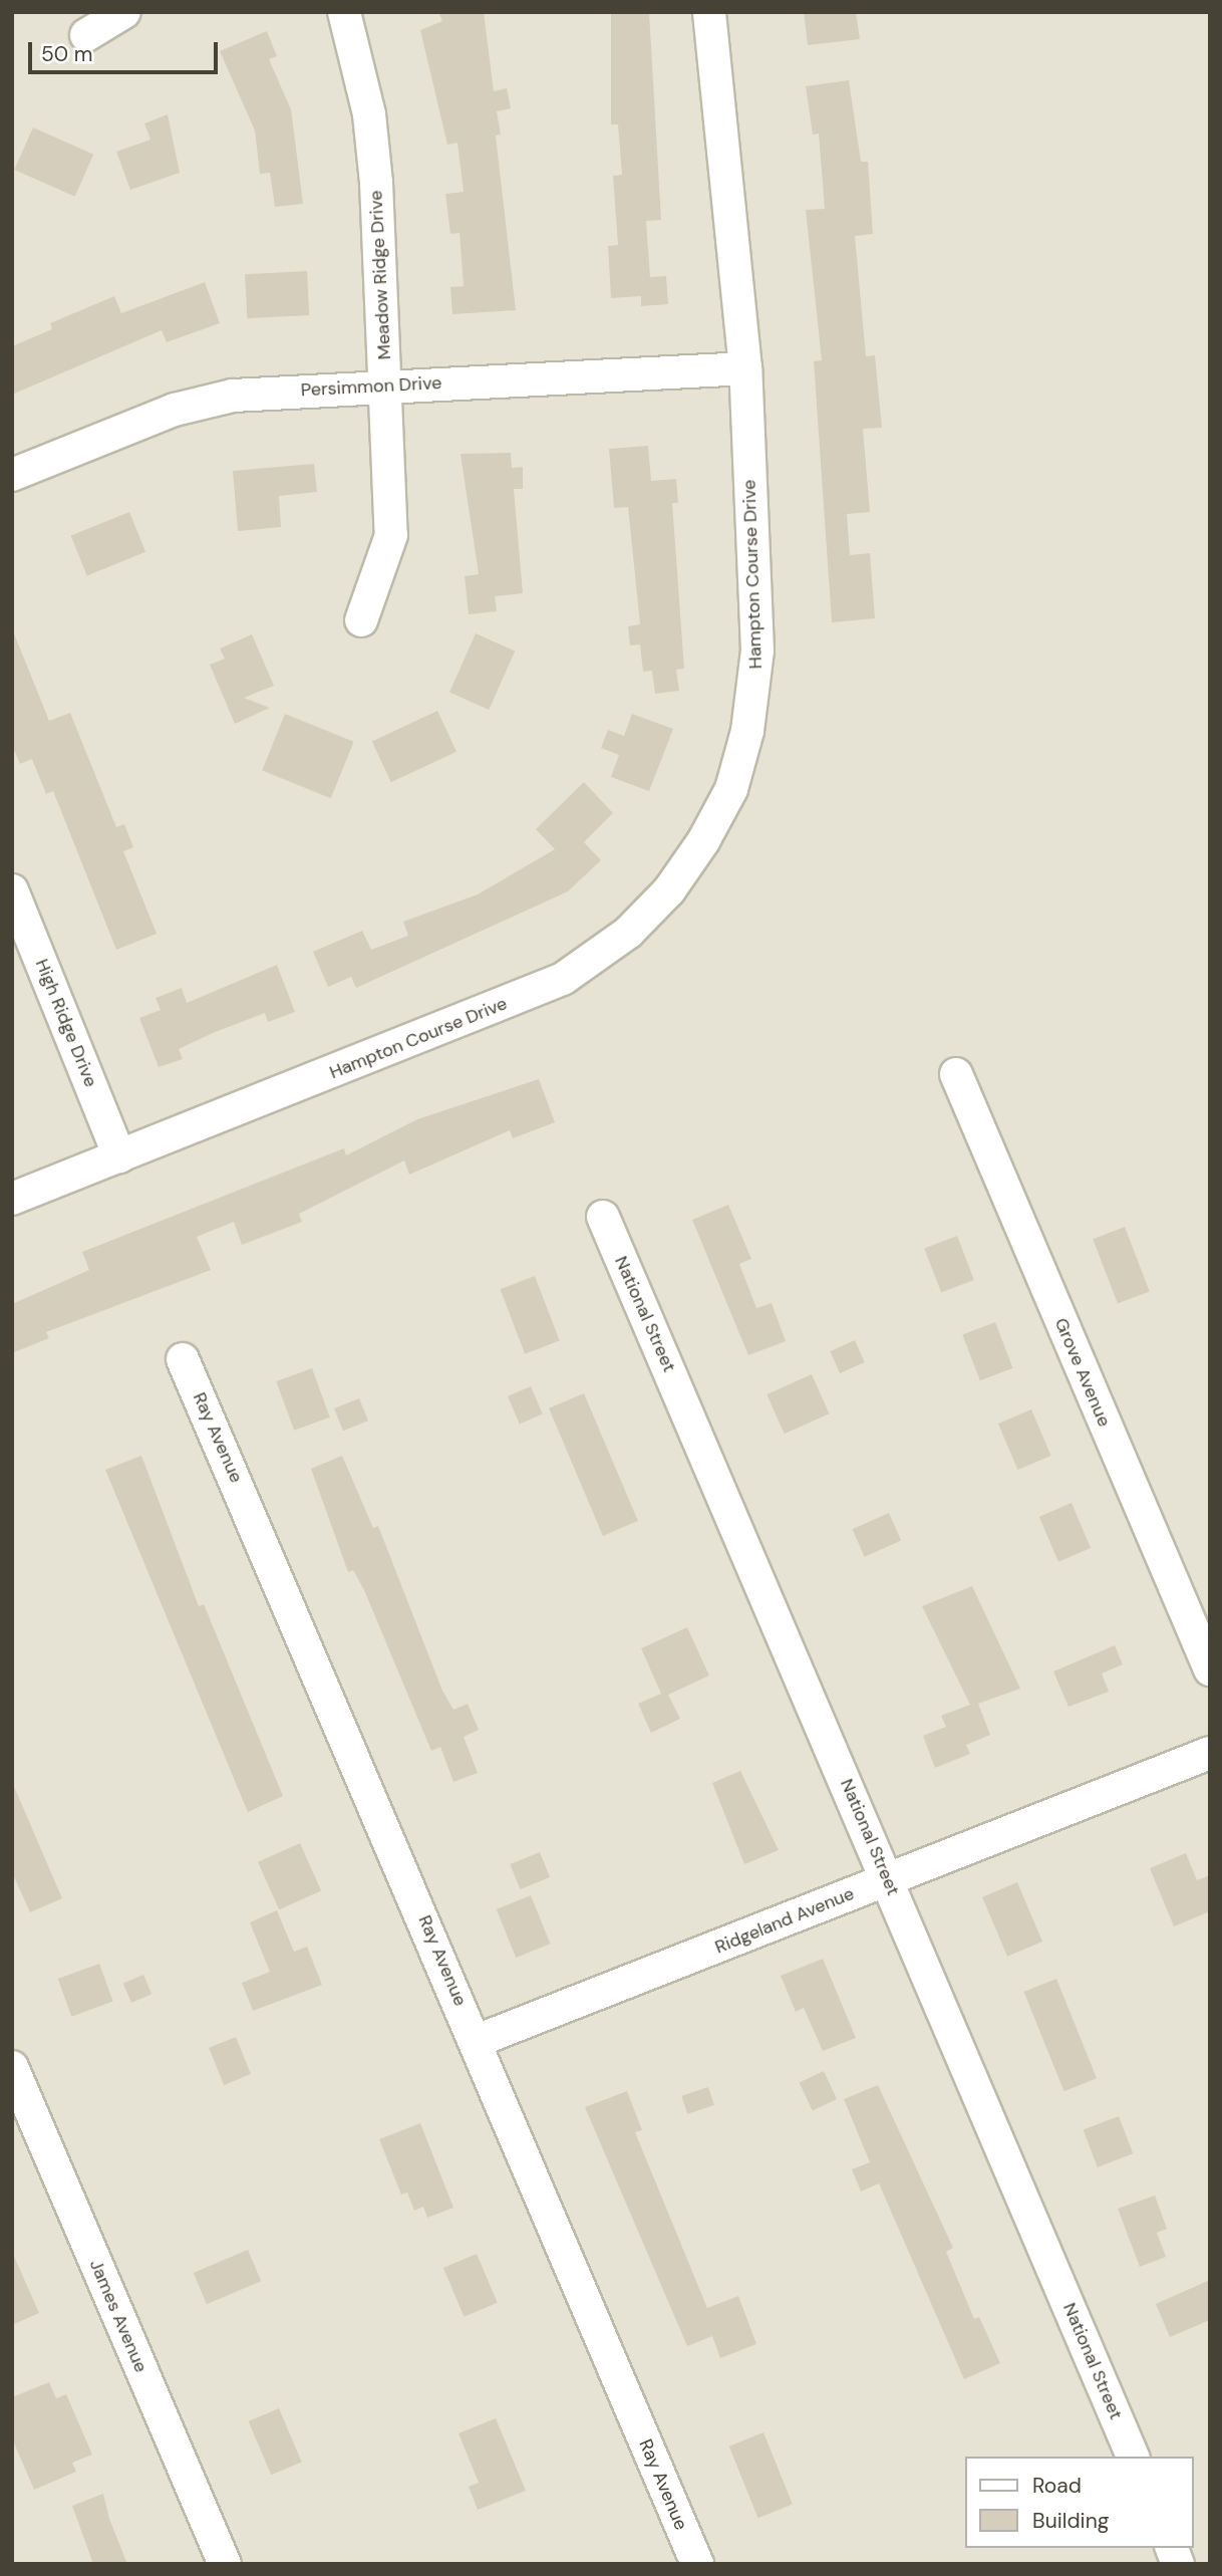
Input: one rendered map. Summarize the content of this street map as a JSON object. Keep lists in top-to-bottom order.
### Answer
{
  "streets": {
    "street": [
      "Meadow Ridge Drive",
      "Persimmon Drive",
      "Hampton Course Drive",
      "High Ridge Drive",
      "National Street",
      "Grove Avenue",
      "Ray Avenue",
      "Ridgeland Avenue",
      "James Avenue"
    ]
  },
  "crossings": [
    ["Meadow Ridge Drive", "Persimmon Drive"],
    ["Persimmon Drive", "Hampton Course Drive"],
    ["Hampton Course Drive", "High Ridge Drive"],
    ["National Street", "Ridgeland Avenue"],
    ["Ray Avenue", "Ridgeland Avenue"]
  ],
  "legend": ["Road", "Building"],
  "scale_bar": "50 m"
}
